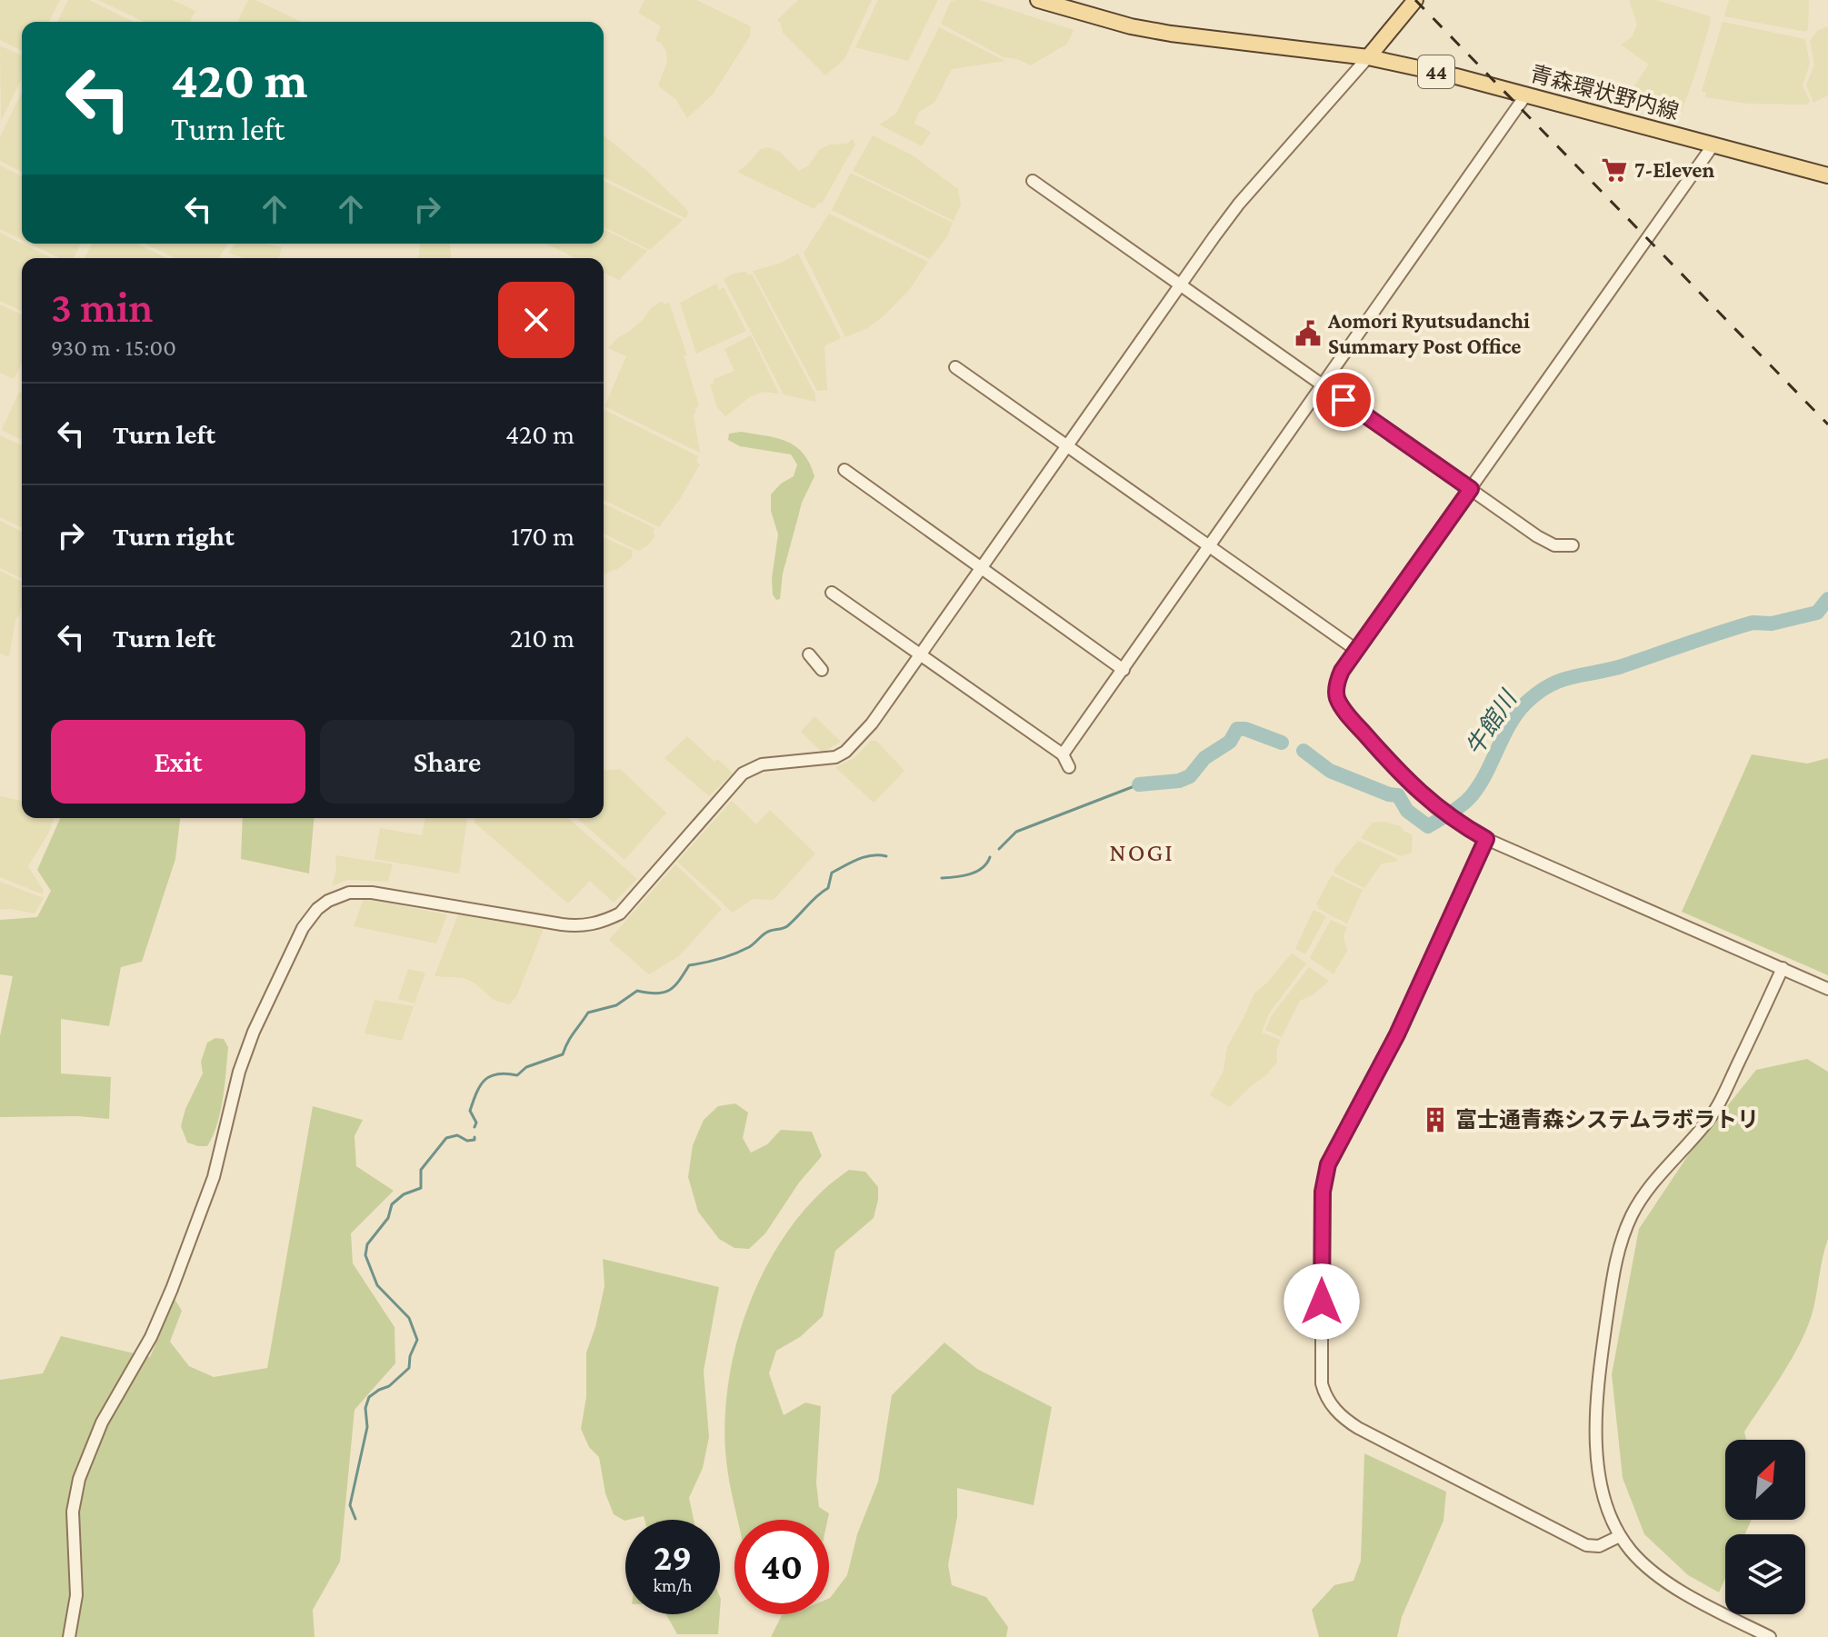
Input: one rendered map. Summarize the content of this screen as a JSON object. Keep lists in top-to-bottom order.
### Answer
{
  "streets": {
    "main road": ["44", "青森環状野内線"]
  },
  "districts": ["NOGI"],
  "water": ["牛館川"],
  "places": {
    "supermarket": ["7-Eleven"],
    "public building": ["Aomori Ryutsudanchi Summary Post Office"],
    "building": ["富士通青森システムラボラトリ"]
  },
  "north": "top right",
  "page": {
    "turn": ["420 m", "Turn left"],
    "heading": ["3 min", "930 m · 15:00"],
    "list": [
      {
        "name": "Turn left",
        "value": "420 m"
      },
      {
        "name": "Turn right",
        "value": "170 m"
      },
      {
        "name": "Turn left",
        "value": "210 m"
      }
    ],
    "buttons": ["Exit", "Share"],
    "speed": "29 km/h",
    "limit": "40"
  }
}
